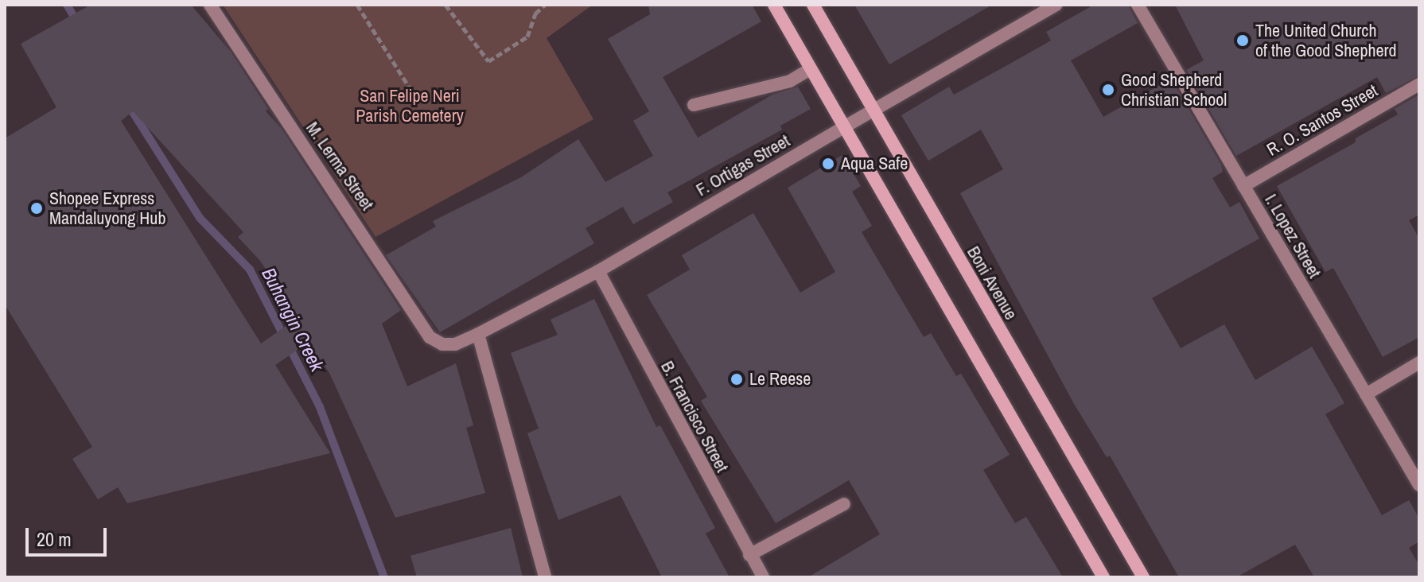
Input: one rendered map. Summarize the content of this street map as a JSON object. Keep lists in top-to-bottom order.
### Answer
{
  "streets": {
    "main road": ["Boni Avenue"],
    "street": [
      "R. O. Santos Street",
      "F. Ortigas Street",
      "M. Lerma Street",
      "I. Lopez Street",
      "B. Francisco Street"
    ]
  },
  "crossings": [
    ["R. O. Santos Street", "I. Lopez Street"],
    ["F. Ortigas Street", "M. Lerma Street"],
    ["F. Ortigas Street", "Boni Avenue"],
    ["F. Ortigas Street", "B. Francisco Street"]
  ],
  "water": ["Buhangin Creek"],
  "parks": ["San Felipe Neri Parish Cemetery"],
  "places": [
    "The United Church of the Good Shepherd",
    "Good Shepherd Christian School",
    "Aqua Safe",
    "Shopee Express Mandaluyong Hub",
    "Le Reese"
  ],
  "scale_bar": "20 m"
}
